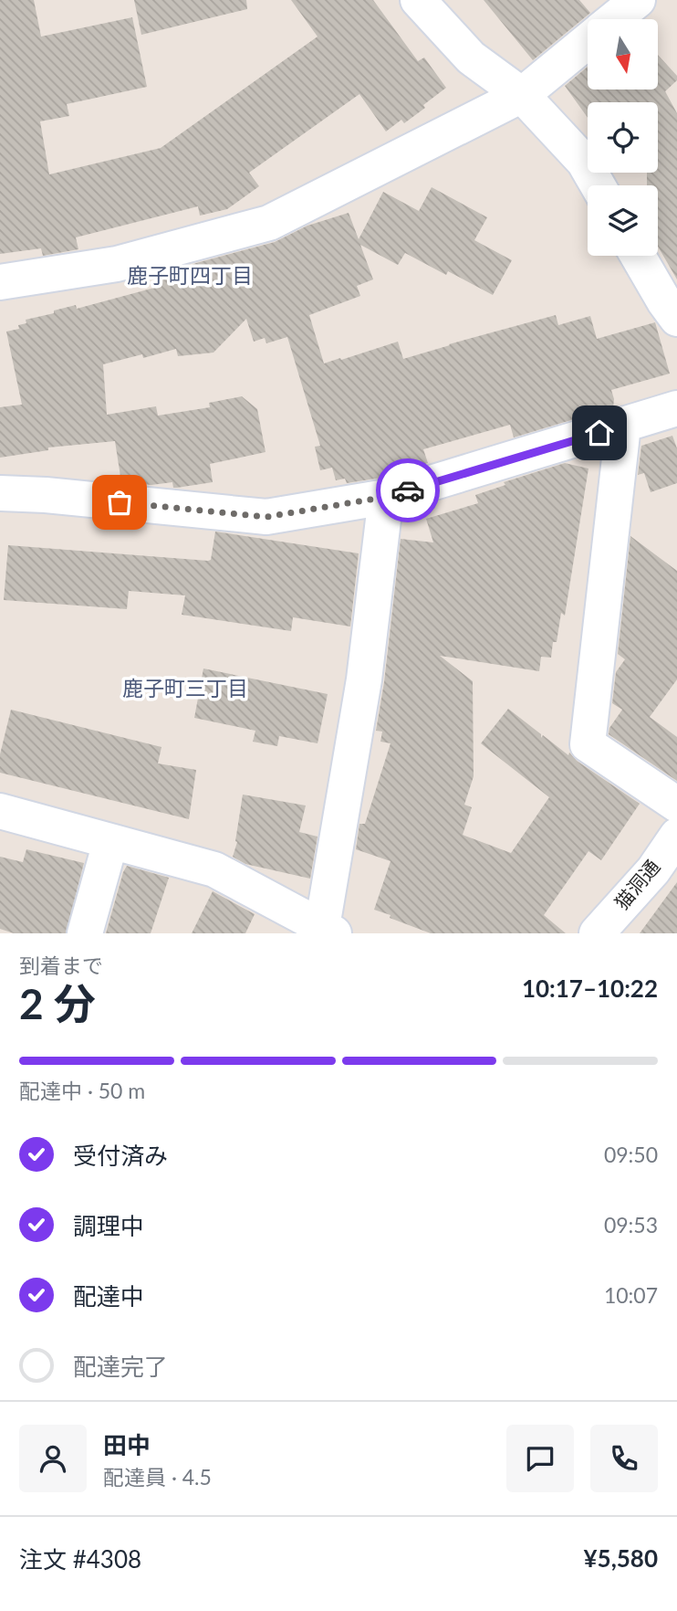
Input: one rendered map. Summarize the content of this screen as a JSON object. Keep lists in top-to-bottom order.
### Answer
{
  "streets": {
    "street": ["猫洞通"]
  },
  "districts": ["鹿子町四丁目", "鹿子町三丁目"],
  "north": "bottom",
  "page": {
    "heading": ["2 分", "到着まで", "10:17–10:22"],
    "panel": [
      "田中",
      "配達員 · 4.5",
      "注文 #4308",
      "¥5,580"
    ],
    "bar": "配達中 · 50 m",
    "list": [
      ["受付済み", "09:50"],
      ["調理中", "09:53"],
      ["配達中", "10:07"],
      "配達完了"
    ]
  }
}
